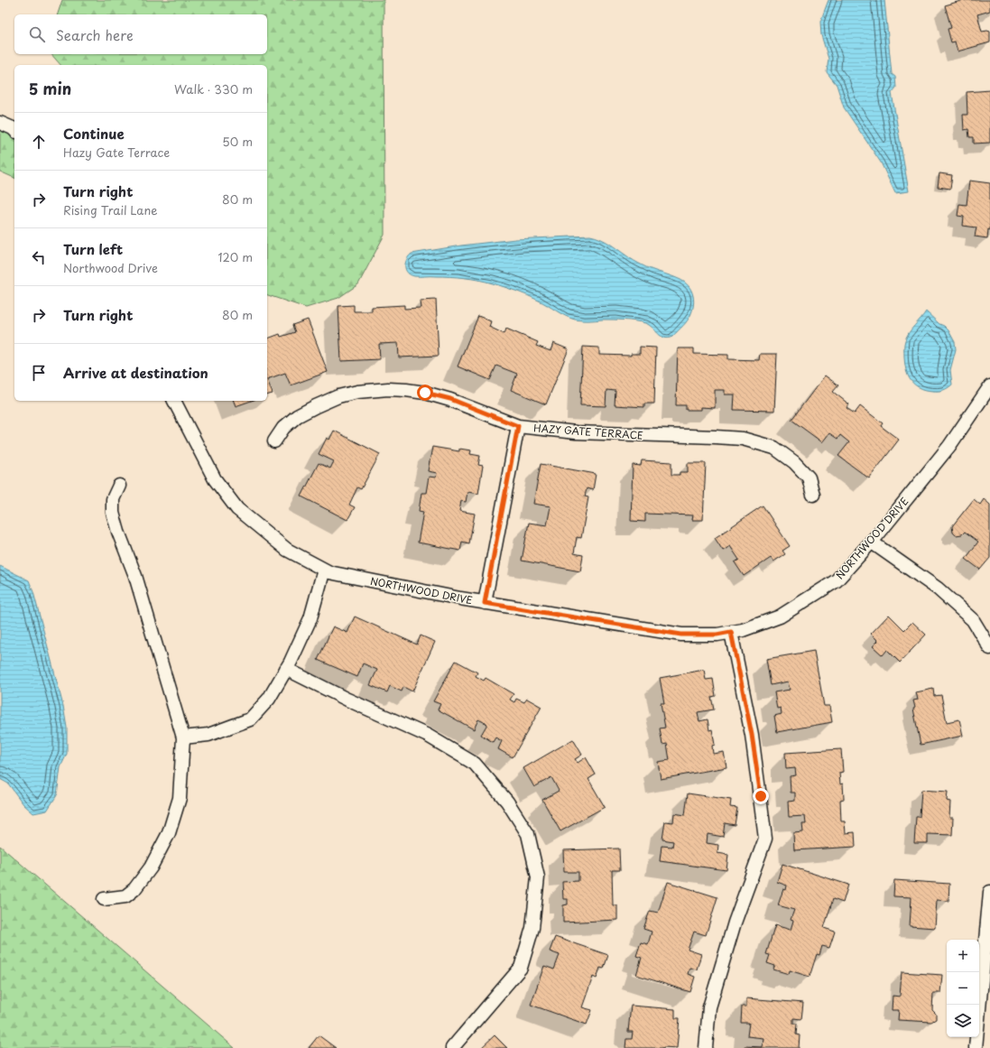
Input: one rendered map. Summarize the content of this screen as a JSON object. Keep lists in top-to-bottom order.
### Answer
{
  "streets": {
    "street": ["HAZY GATE TERRACE", "NORTHWOOD DRIVE"]
  },
  "page": {
    "search": "Search here",
    "heading": ["5 min", "Walk · 330 m"],
    "list": [
      ["Continue", "Hazy Gate Terrace", "50 m"],
      ["Turn right", "Rising Trail Lane", "80 m"],
      ["Turn left", "Northwood Drive", "120 m"],
      ["Turn right", "80 m"],
      "Arrive at destination"
    ],
    "map_buttons": ["+", "−"]
  }
}
